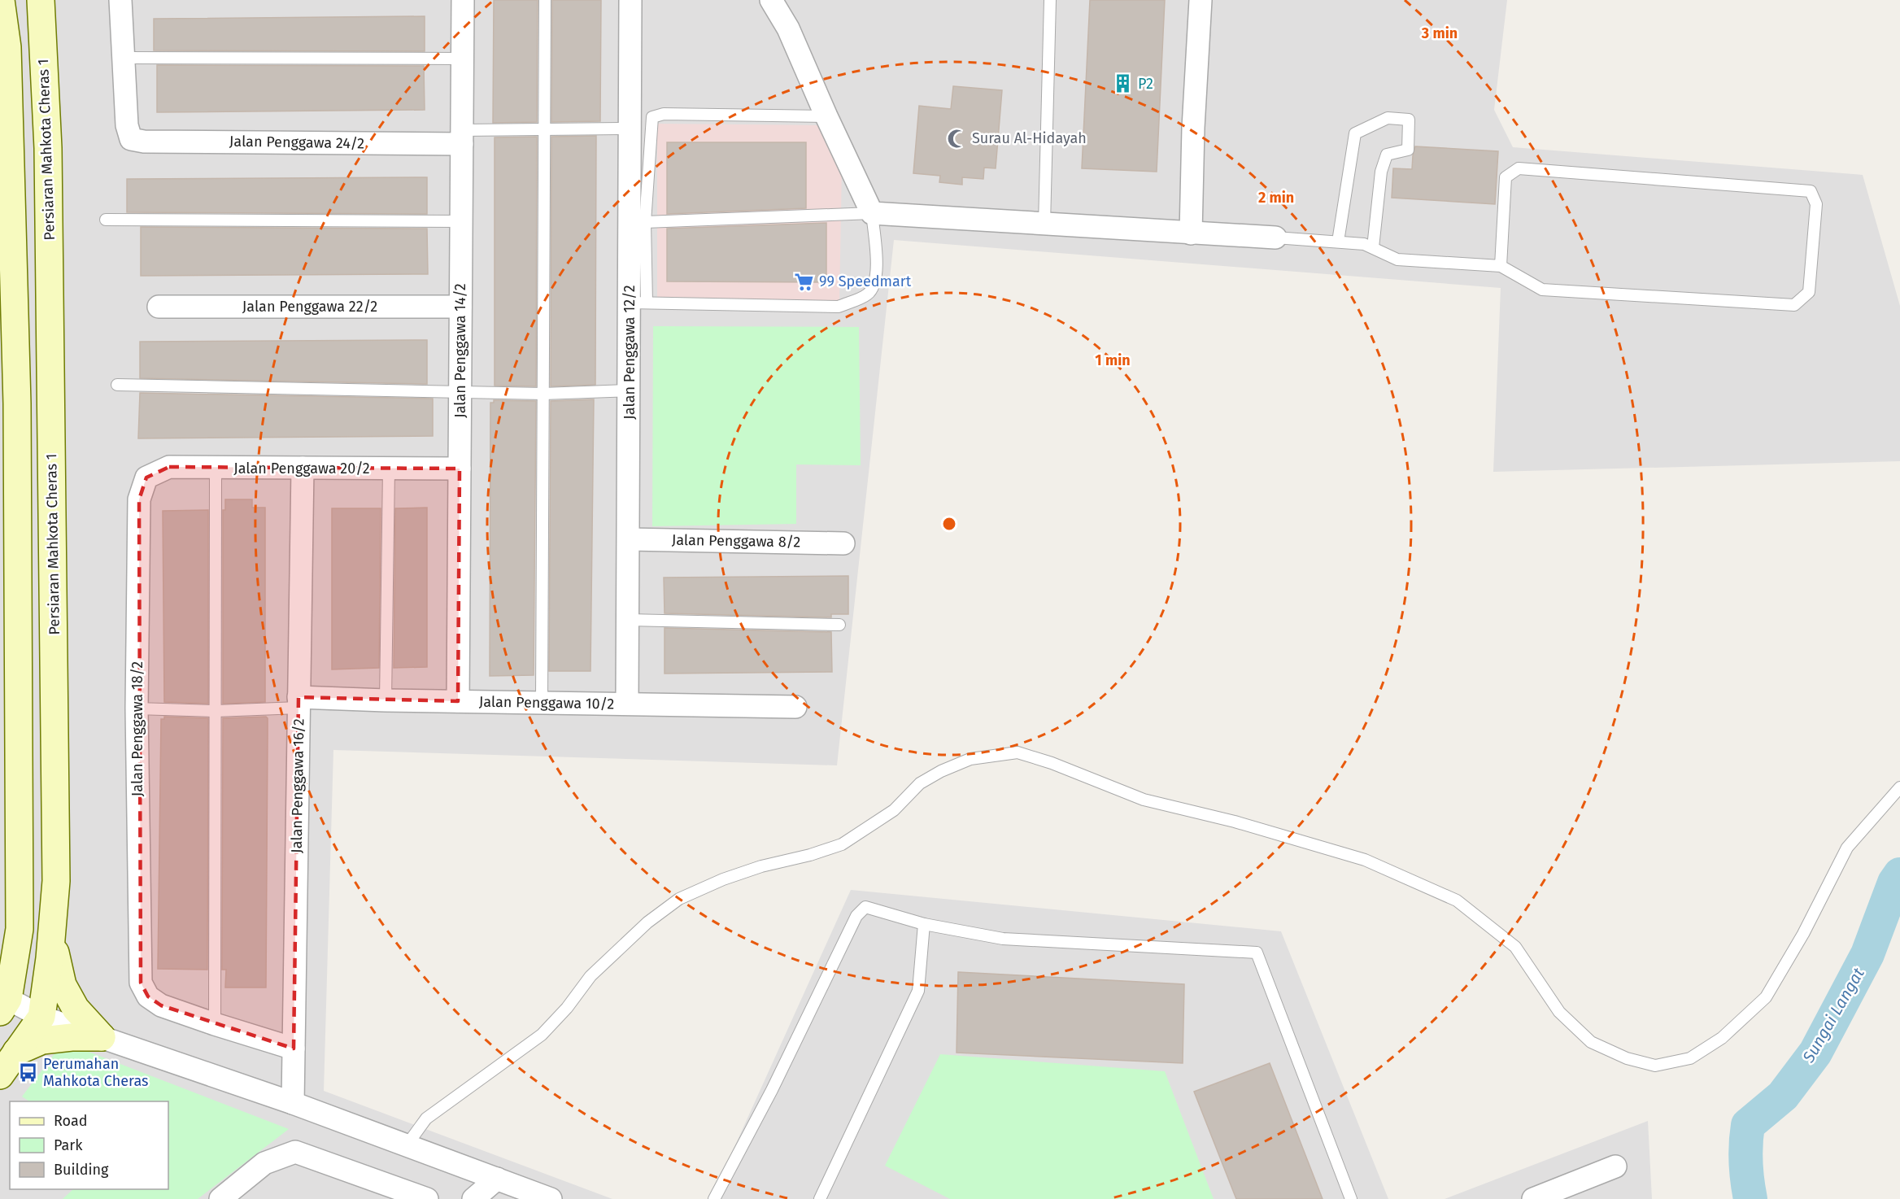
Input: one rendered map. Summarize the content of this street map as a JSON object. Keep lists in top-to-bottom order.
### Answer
{
  "streets": {
    "main road": ["Persiaran Mahkota Cheras 1"],
    "street": [
      "Jalan Penggawa 24/2",
      "Jalan Penggawa 22/2",
      "Jalan Penggawa 14/2",
      "Jalan Penggawa 12/2",
      "Jalan Penggawa 20/2",
      "Jalan Penggawa 8/2",
      "Jalan Penggawa 10/2",
      "Jalan Penggawa 18/2",
      "Jalan Penggawa 16/2"
    ]
  },
  "crossings": [
    ["Jalan Penggawa 24/2", "Jalan Penggawa 14/2"],
    ["Jalan Penggawa 22/2", "Jalan Penggawa 14/2"],
    ["Jalan Penggawa 14/2", "Jalan Penggawa 20/2"],
    ["Jalan Penggawa 14/2", "Jalan Penggawa 10/2"],
    ["Jalan Penggawa 12/2", "Jalan Penggawa 8/2"],
    ["Jalan Penggawa 12/2", "Jalan Penggawa 10/2"],
    ["Jalan Penggawa 20/2", "Jalan Penggawa 18/2"],
    ["Jalan Penggawa 20/2", "Jalan Penggawa 16/2"],
    ["Jalan Penggawa 10/2", "Jalan Penggawa 16/2"]
  ],
  "water": ["Sungai Langat"],
  "places": {
    "building": ["P2"],
    "mosque": ["Surau Al-Hidayah"],
    "supermarket": ["99 Speedmart"],
    "bus stop": ["Perumahan Mahkota Cheras"]
  },
  "legend": ["Road", "Park", "Building"],
  "rings": ["3 min", "2 min", "1 min"]
}
